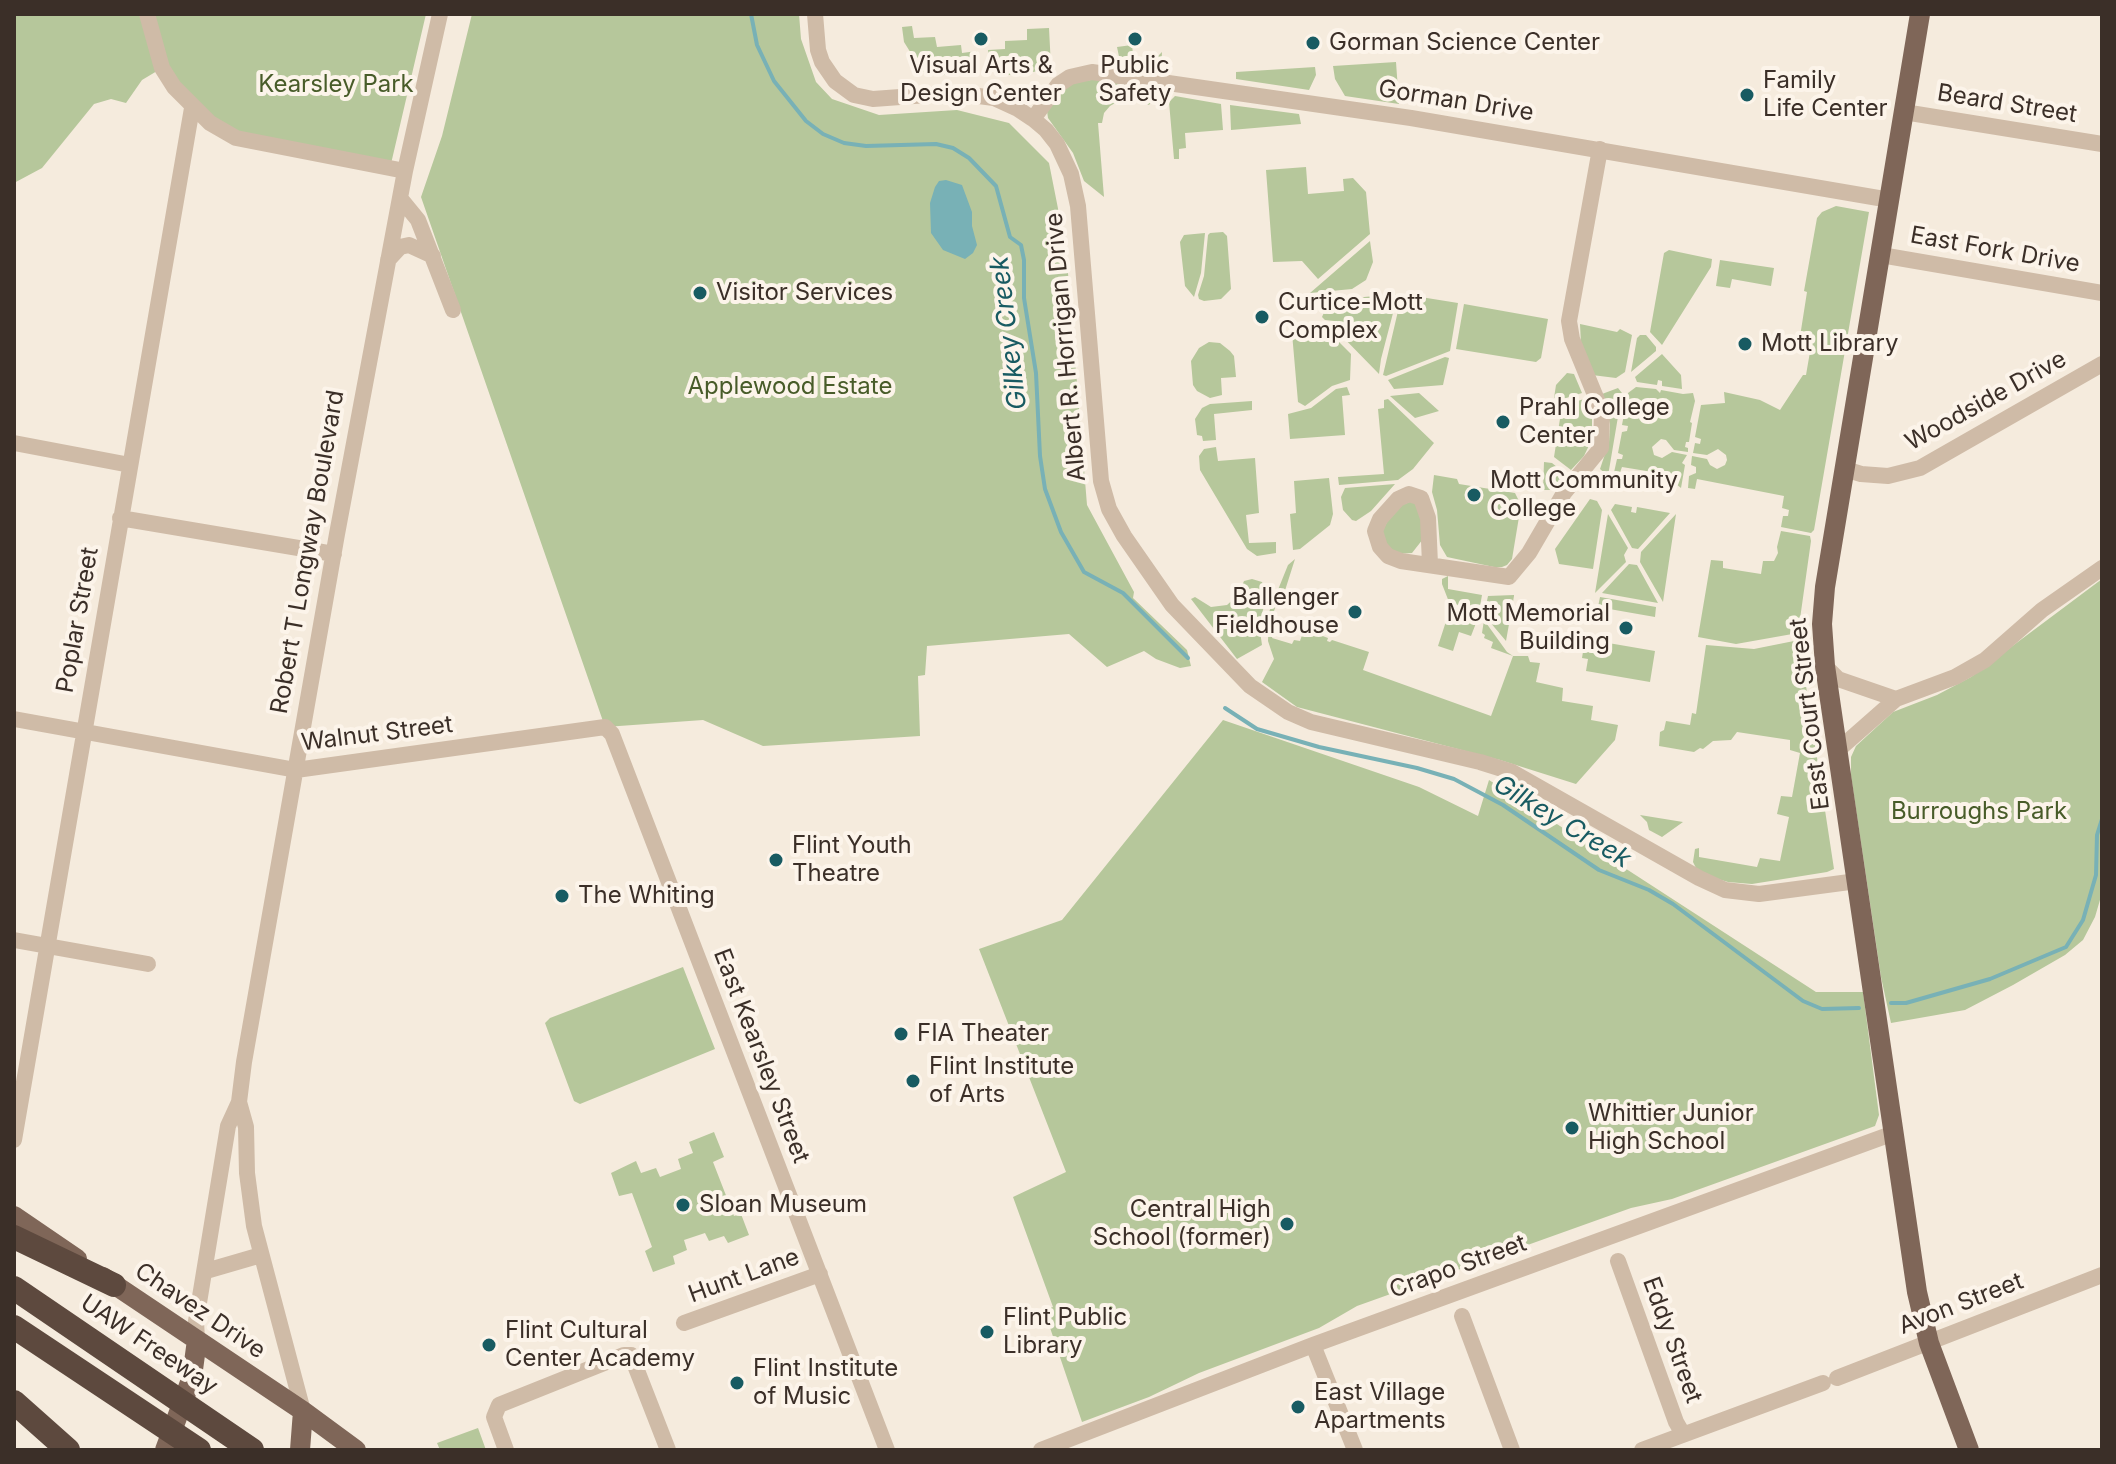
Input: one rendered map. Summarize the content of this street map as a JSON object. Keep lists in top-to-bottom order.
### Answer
{
  "streets": {
    "highway": ["UAW Freeway"],
    "main road": ["Robert T Longway Boulevard", "East Court Street", "Chavez Drive"],
    "street": [
      "Gorman Drive",
      "Beard Street",
      "East Fork Drive",
      "Albert R. Horrigan Drive",
      "Woodside Drive",
      "Poplar Street",
      "Walnut Street",
      "East Kearsley Street",
      "Crapo Street",
      "Hunt Lane",
      "Avon Street",
      "Eddy Street"
    ]
  },
  "crossings": [
    ["Gorman Drive", "Albert R. Horrigan Drive"],
    ["Gorman Drive", "East Court Street"],
    ["Beard Street", "East Court Street"],
    ["East Fork Drive", "East Court Street"],
    ["Albert R. Horrigan Drive", "East Court Street"],
    ["Woodside Drive", "East Court Street"],
    ["Robert T Longway Boulevard", "Walnut Street"],
    ["Robert T Longway Boulevard", "Chavez Drive"],
    ["Poplar Street", "Walnut Street"],
    ["East Court Street", "Crapo Street"],
    ["East Court Street", "Avon Street"],
    ["Walnut Street", "East Kearsley Street"],
    ["East Kearsley Street", "Hunt Lane"],
    ["Avon Street", "Eddy Street"]
  ],
  "water": ["Gilkey Creek"],
  "parks": ["Kearsley Park", "Applewood Estate", "Burroughs Park"],
  "places": [
    "Visual Arts & Design Center",
    "Public Safety",
    "Gorman Science Center",
    "Family Life Center",
    "Visitor Services",
    "Curtice-Mott Complex",
    "Mott Library",
    "Prahl College Center",
    "Mott Community College",
    "Ballenger Fieldhouse",
    "Mott Memorial Building",
    "Flint Youth Theatre",
    "The Whiting",
    "FIA Theater",
    "Flint Institute of Arts",
    "Whittier Junior High School",
    "Sloan Museum",
    "Central High School (former)",
    "Flint Public Library",
    "Flint Cultural Center Academy",
    "Flint Institute of Music",
    "East Village Apartments"
  ]
}
